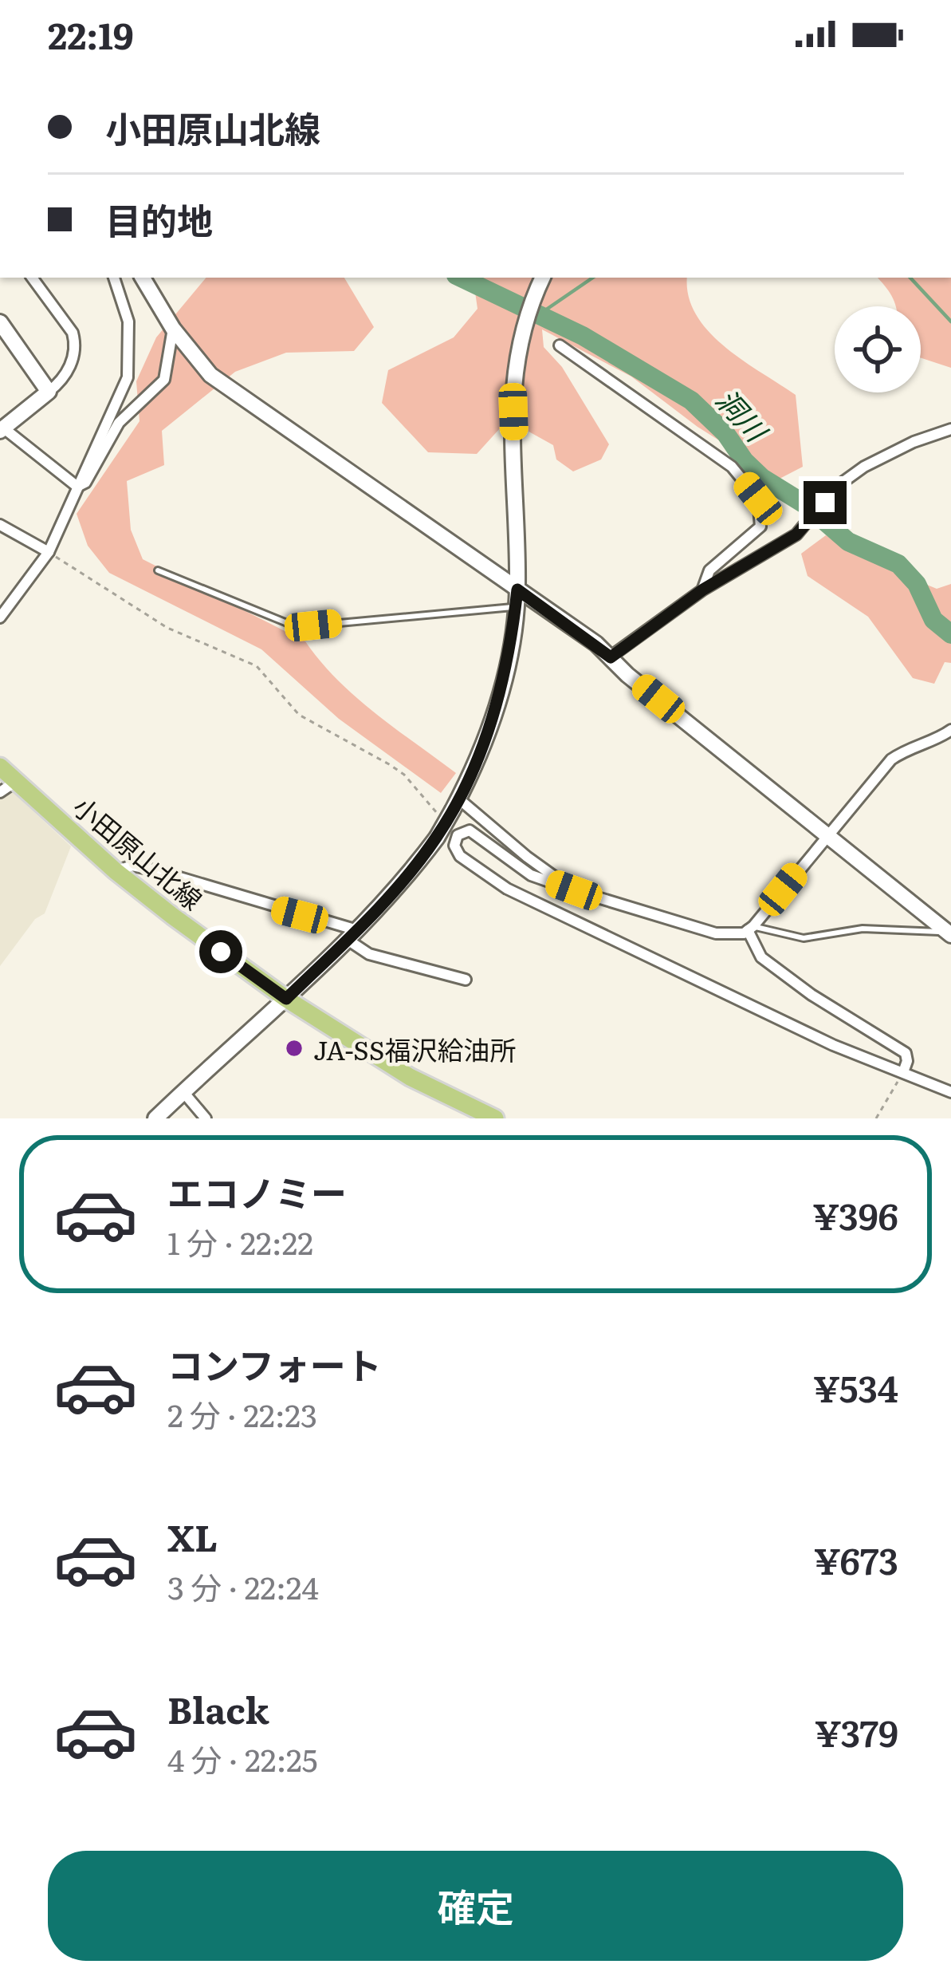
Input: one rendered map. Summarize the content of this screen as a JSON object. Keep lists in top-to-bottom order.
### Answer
{
  "streets": {
    "main road": ["小田原山北線"]
  },
  "water": ["洞川"],
  "places": ["JA-SS福沢給油所"],
  "page": {
    "status": "22:19",
    "banner": ["小田原山北線", "目的地"],
    "list": [
      {
        "name": "エコノミー",
        "note": "1 分 · 22:22",
        "value": "¥396"
      },
      {
        "name": "コンフォート",
        "note": "2 分 · 22:23",
        "value": "¥534"
      },
      {
        "name": "XL",
        "note": "3 分 · 22:24",
        "value": "¥673"
      },
      {
        "name": "Black",
        "note": "4 分 · 22:25",
        "value": "¥379"
      }
    ],
    "buttons": "確定"
  }
}
